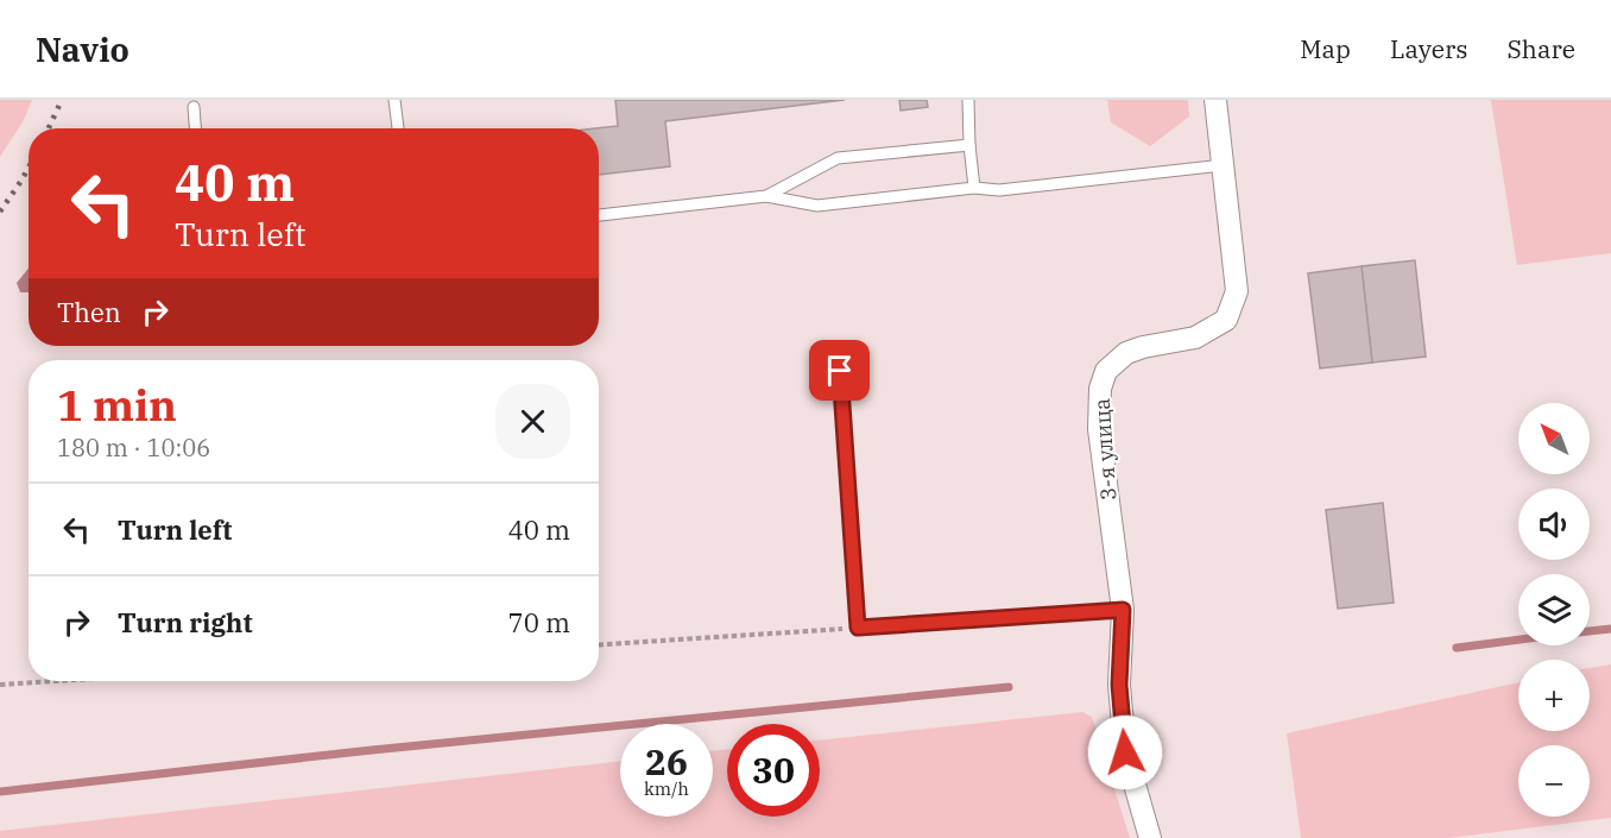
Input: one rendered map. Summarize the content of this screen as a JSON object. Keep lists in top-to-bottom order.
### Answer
{
  "streets": {
    "street": ["3-я улица"]
  },
  "north": "top left",
  "page": {
    "header": "Navio",
    "nav": ["Map", "Layers", "Share"],
    "turn": ["40 m", "Turn left"],
    "then": "Then",
    "heading": ["1 min", "180 m · 10:06"],
    "map_buttons": ["+", "−"],
    "list": [
      {
        "name": "Turn left",
        "value": "40 m"
      },
      {
        "name": "Turn right",
        "value": "70 m"
      }
    ],
    "speed": "26 km/h",
    "limit": "30"
  }
}
